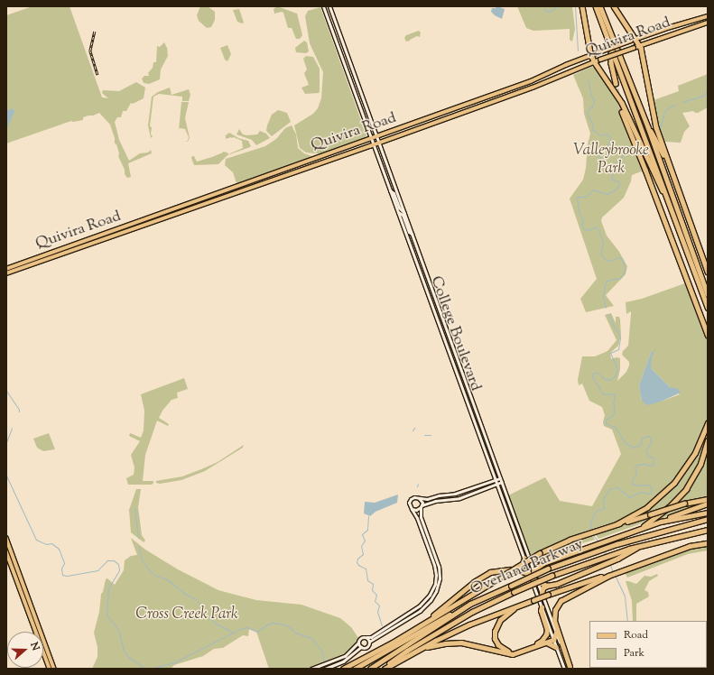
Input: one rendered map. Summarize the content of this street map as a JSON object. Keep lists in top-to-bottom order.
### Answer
{
  "streets": {
    "highway": ["Overland Parkway"],
    "main road": ["Quivira Road", "College Boulevard"]
  },
  "crossings": [
    ["Quivira Road", "College Boulevard"]
  ],
  "parks": ["Valleybrooke Park", "Cross Creek Park"],
  "legend": ["Road", "Park"],
  "north": "right"
}
